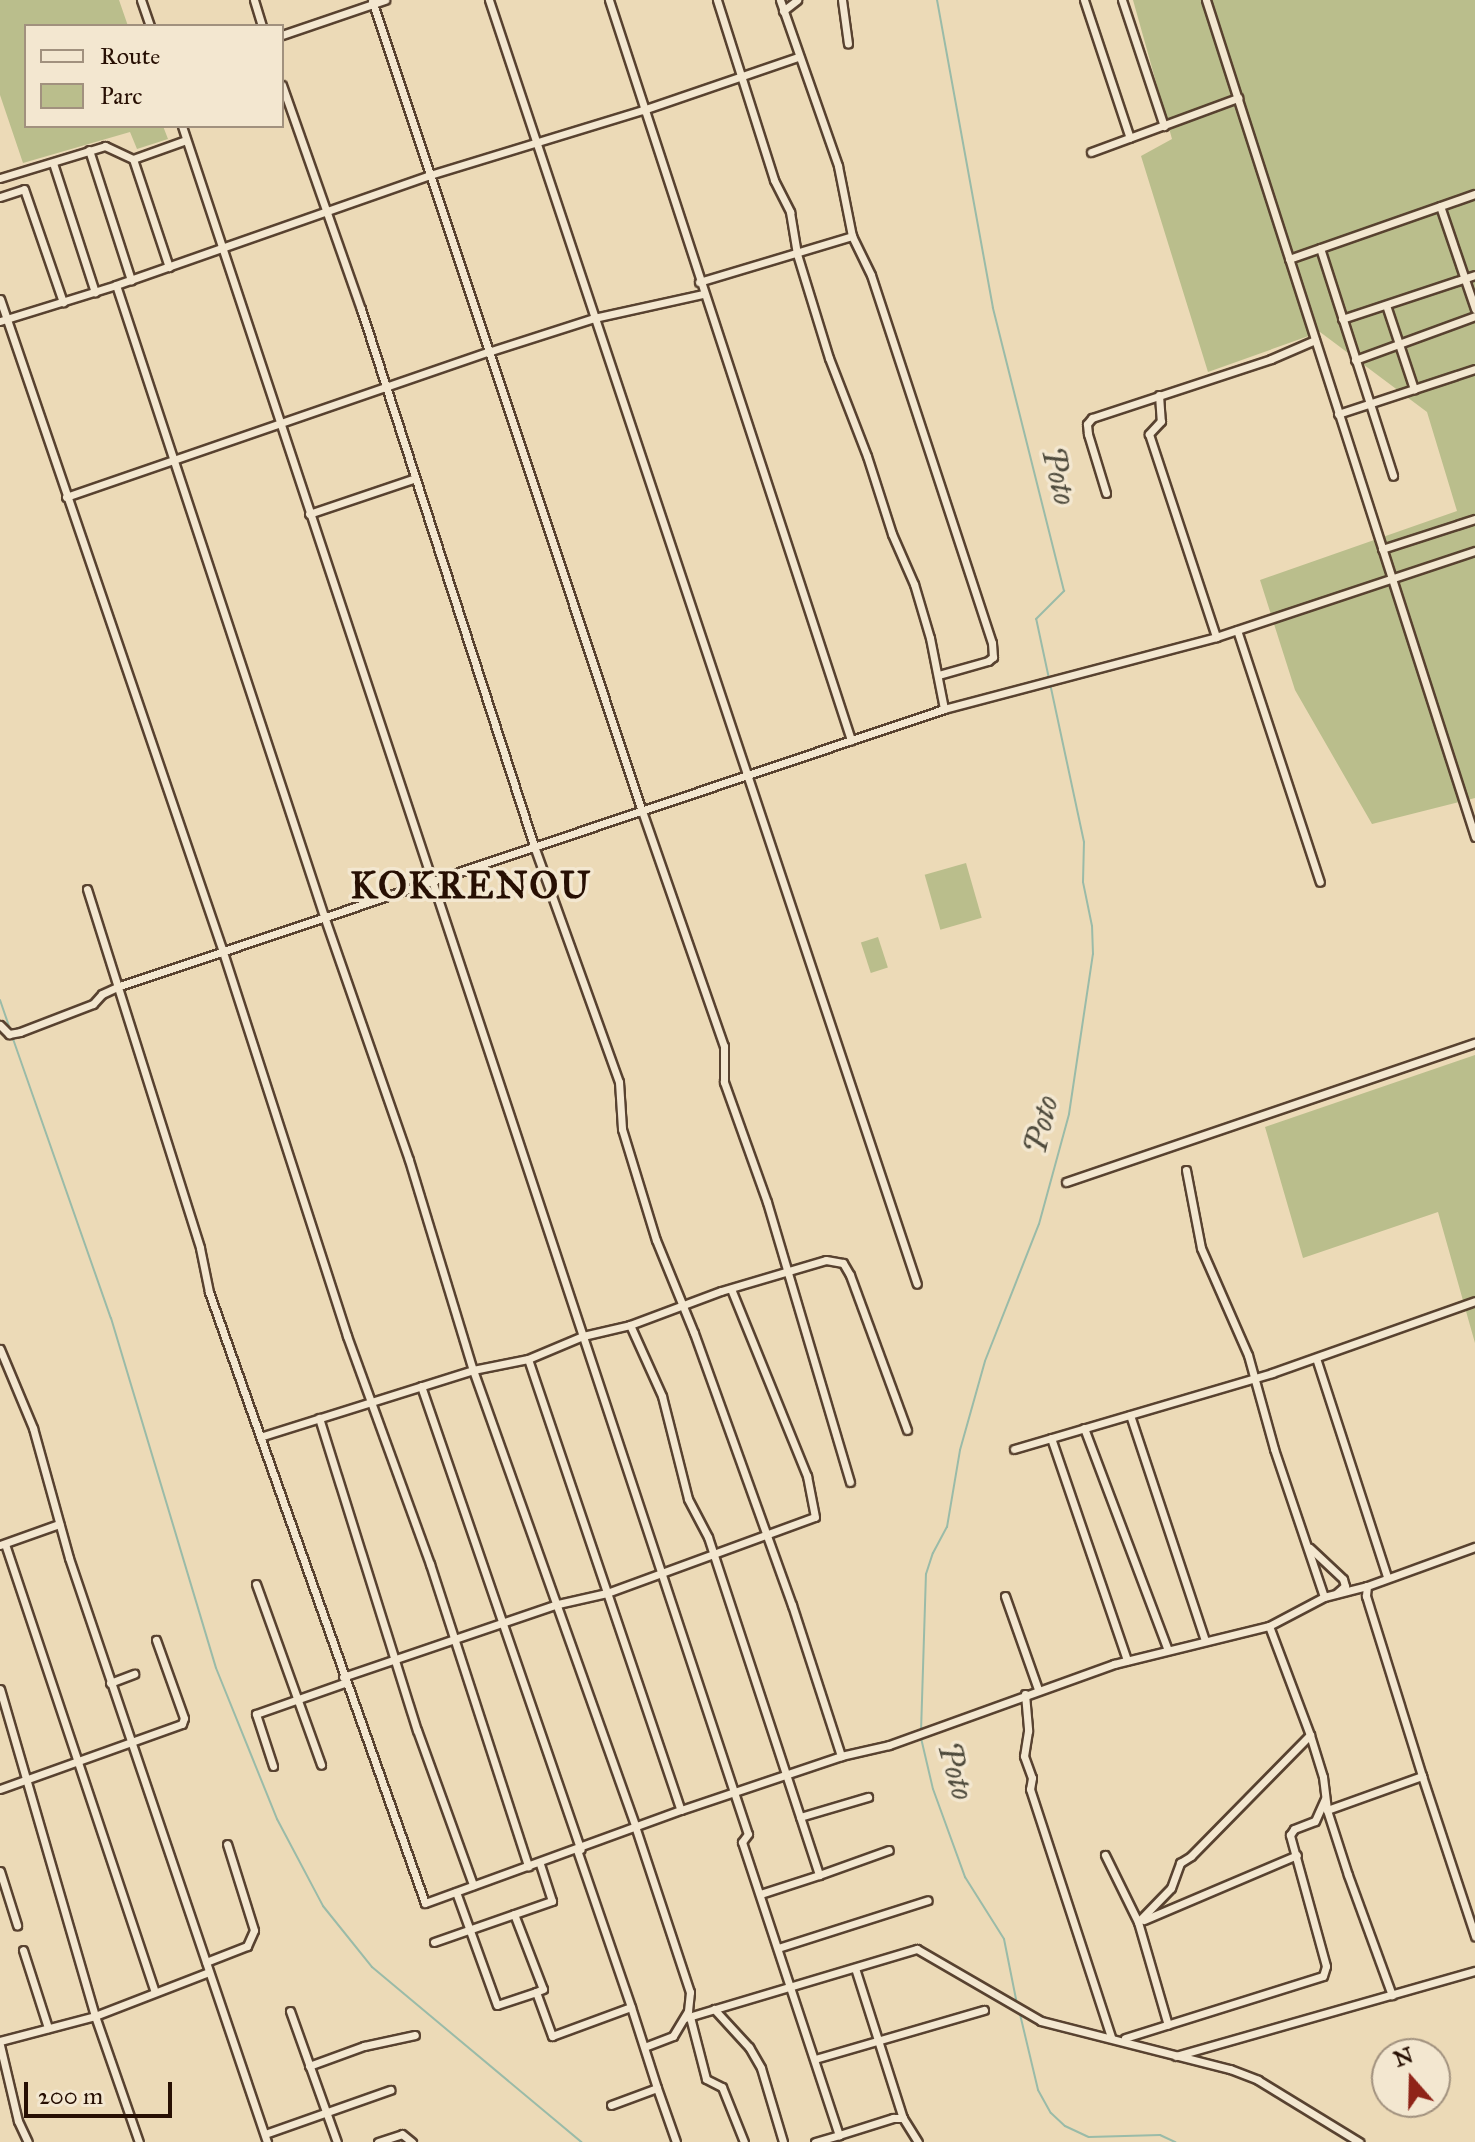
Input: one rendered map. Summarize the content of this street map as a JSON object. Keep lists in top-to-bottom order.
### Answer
{
  "districts": ["KOKRENOU"],
  "water": ["Poto"],
  "legend": ["Route", "Parc"],
  "scale_bar": "200 m",
  "north": "top"
}
